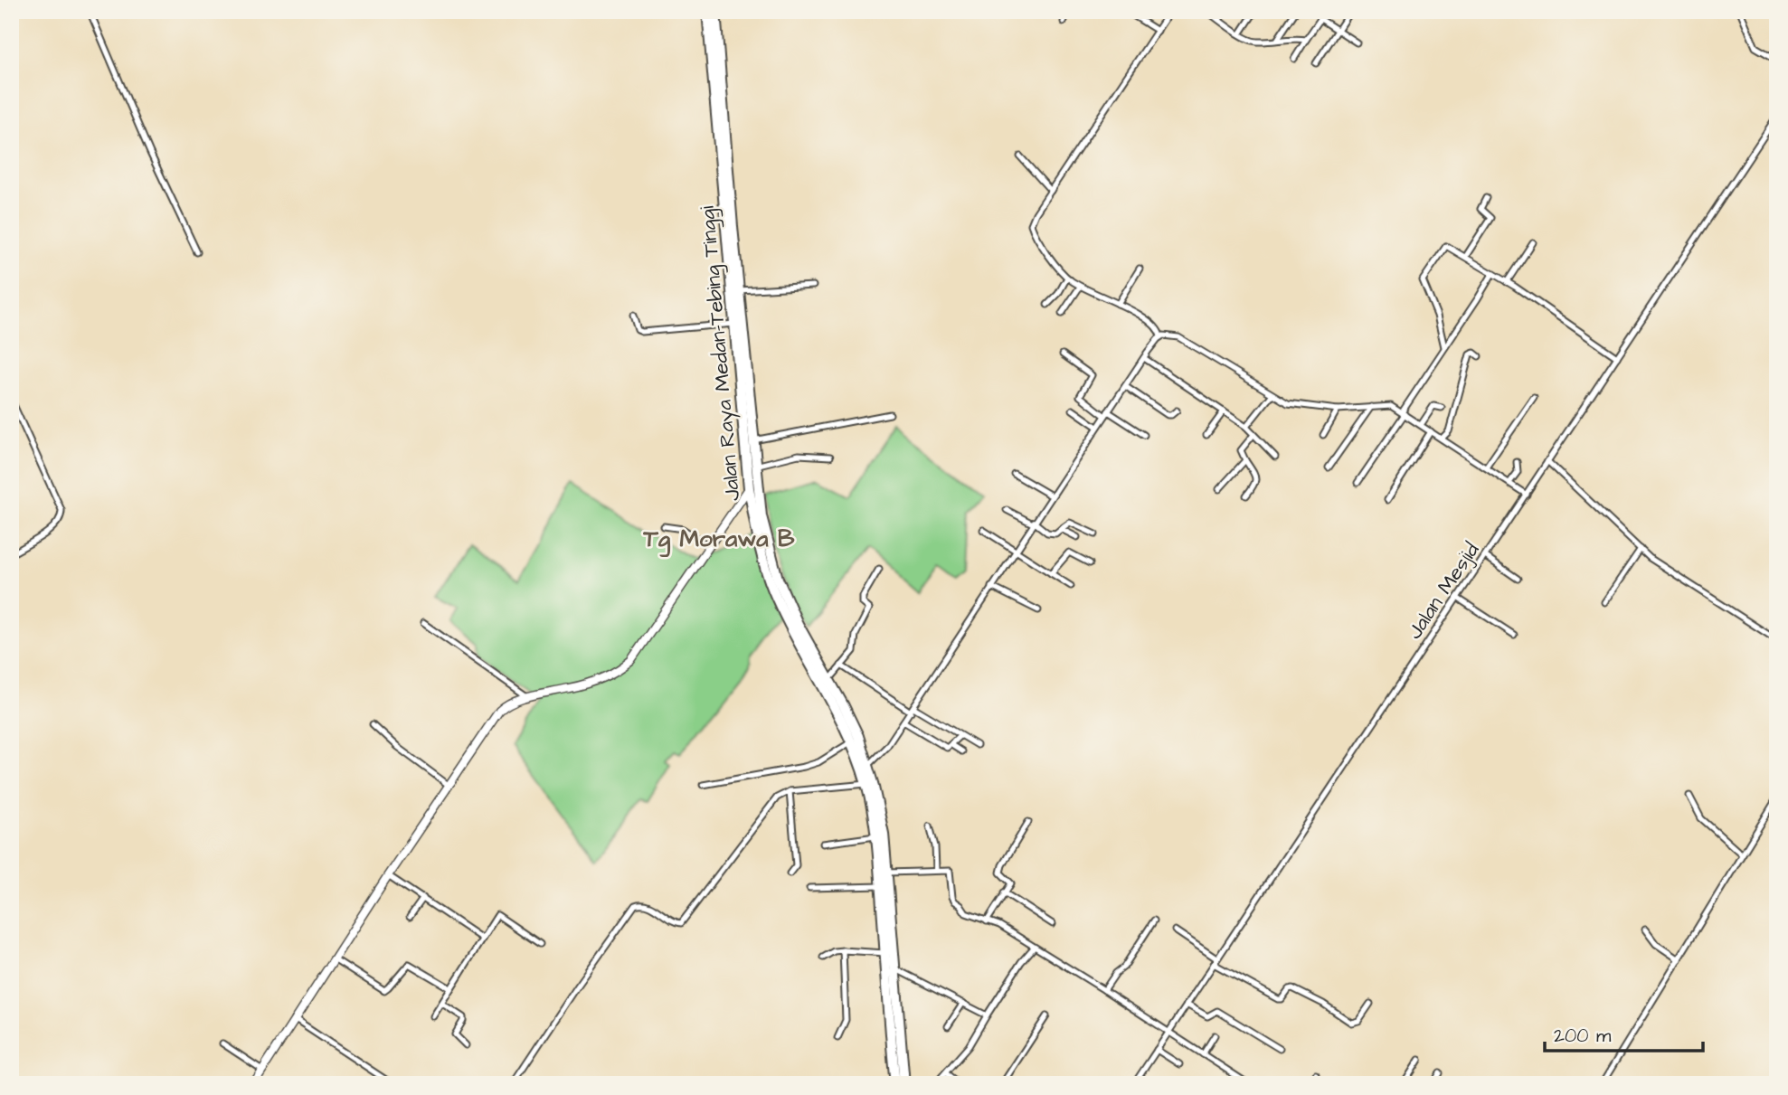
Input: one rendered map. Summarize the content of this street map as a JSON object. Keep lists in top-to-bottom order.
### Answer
{
  "streets": {
    "highway": ["Jalan Raya Medan-Tebing Tinggi"],
    "street": ["Jalan Mesjid"]
  },
  "districts": ["Tg Morawa B"],
  "scale_bar": "200 m"
}
